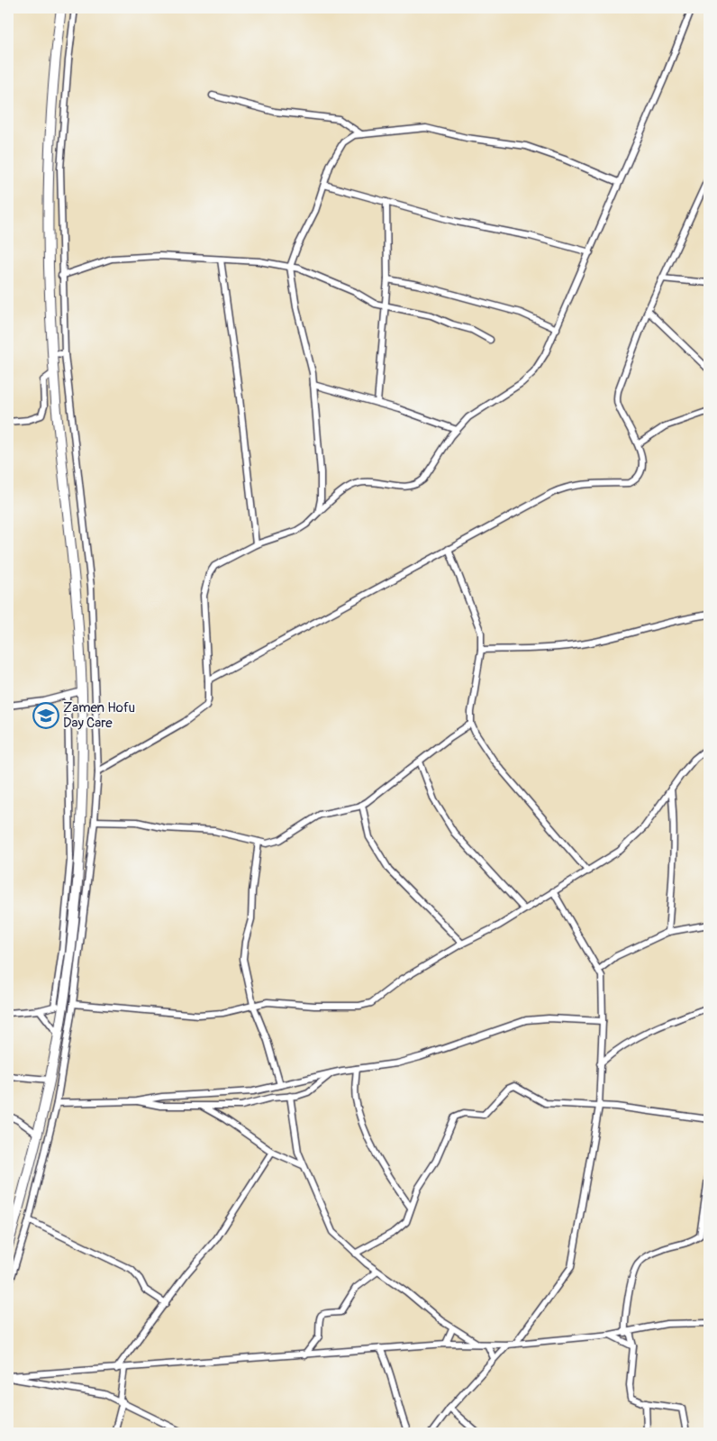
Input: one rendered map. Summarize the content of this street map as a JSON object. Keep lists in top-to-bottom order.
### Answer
{
  "places": {
    "school or university": ["Zamen Hofu Day Care"]
  }
}
